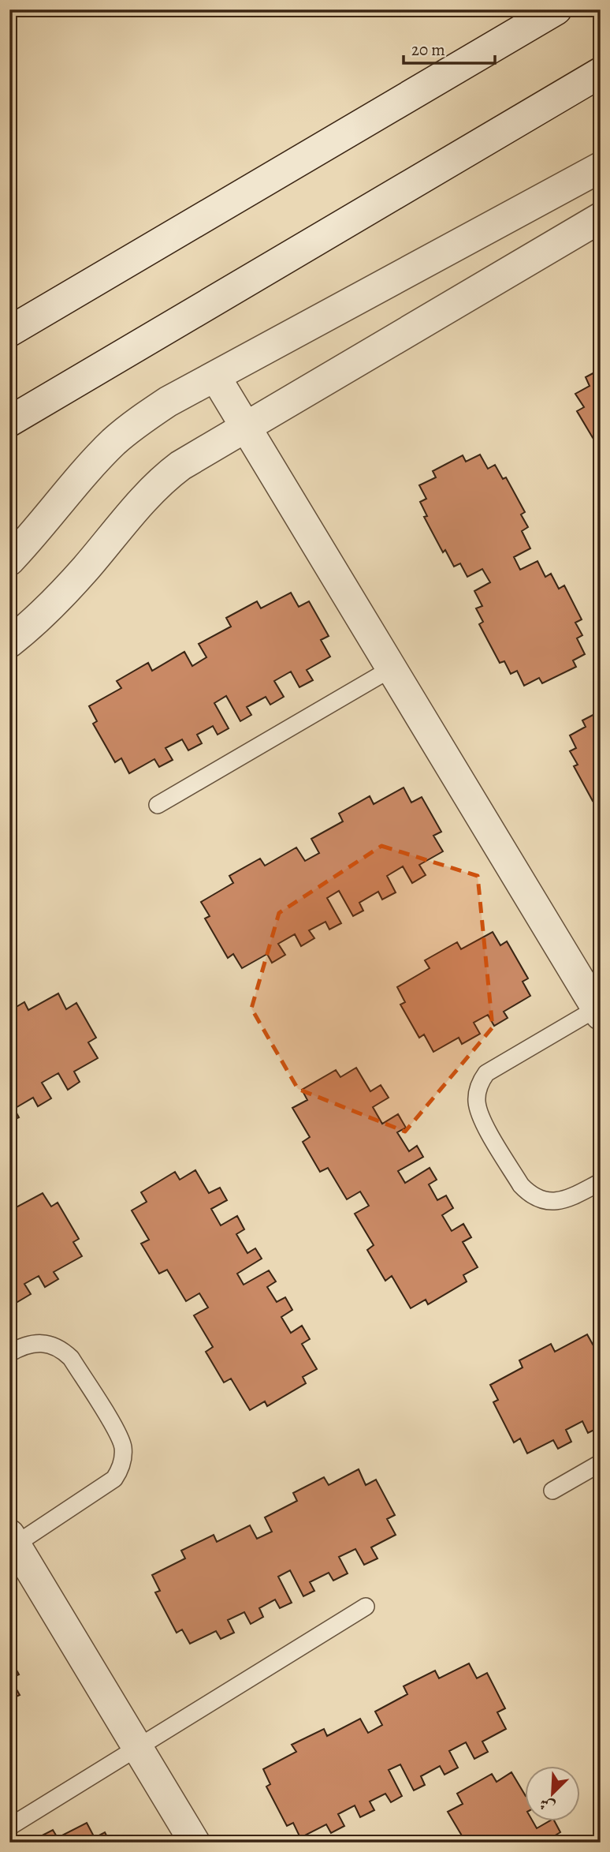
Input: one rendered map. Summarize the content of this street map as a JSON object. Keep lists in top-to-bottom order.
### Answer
{
  "scale_bar": "20 m",
  "north": "bottom left"
}
